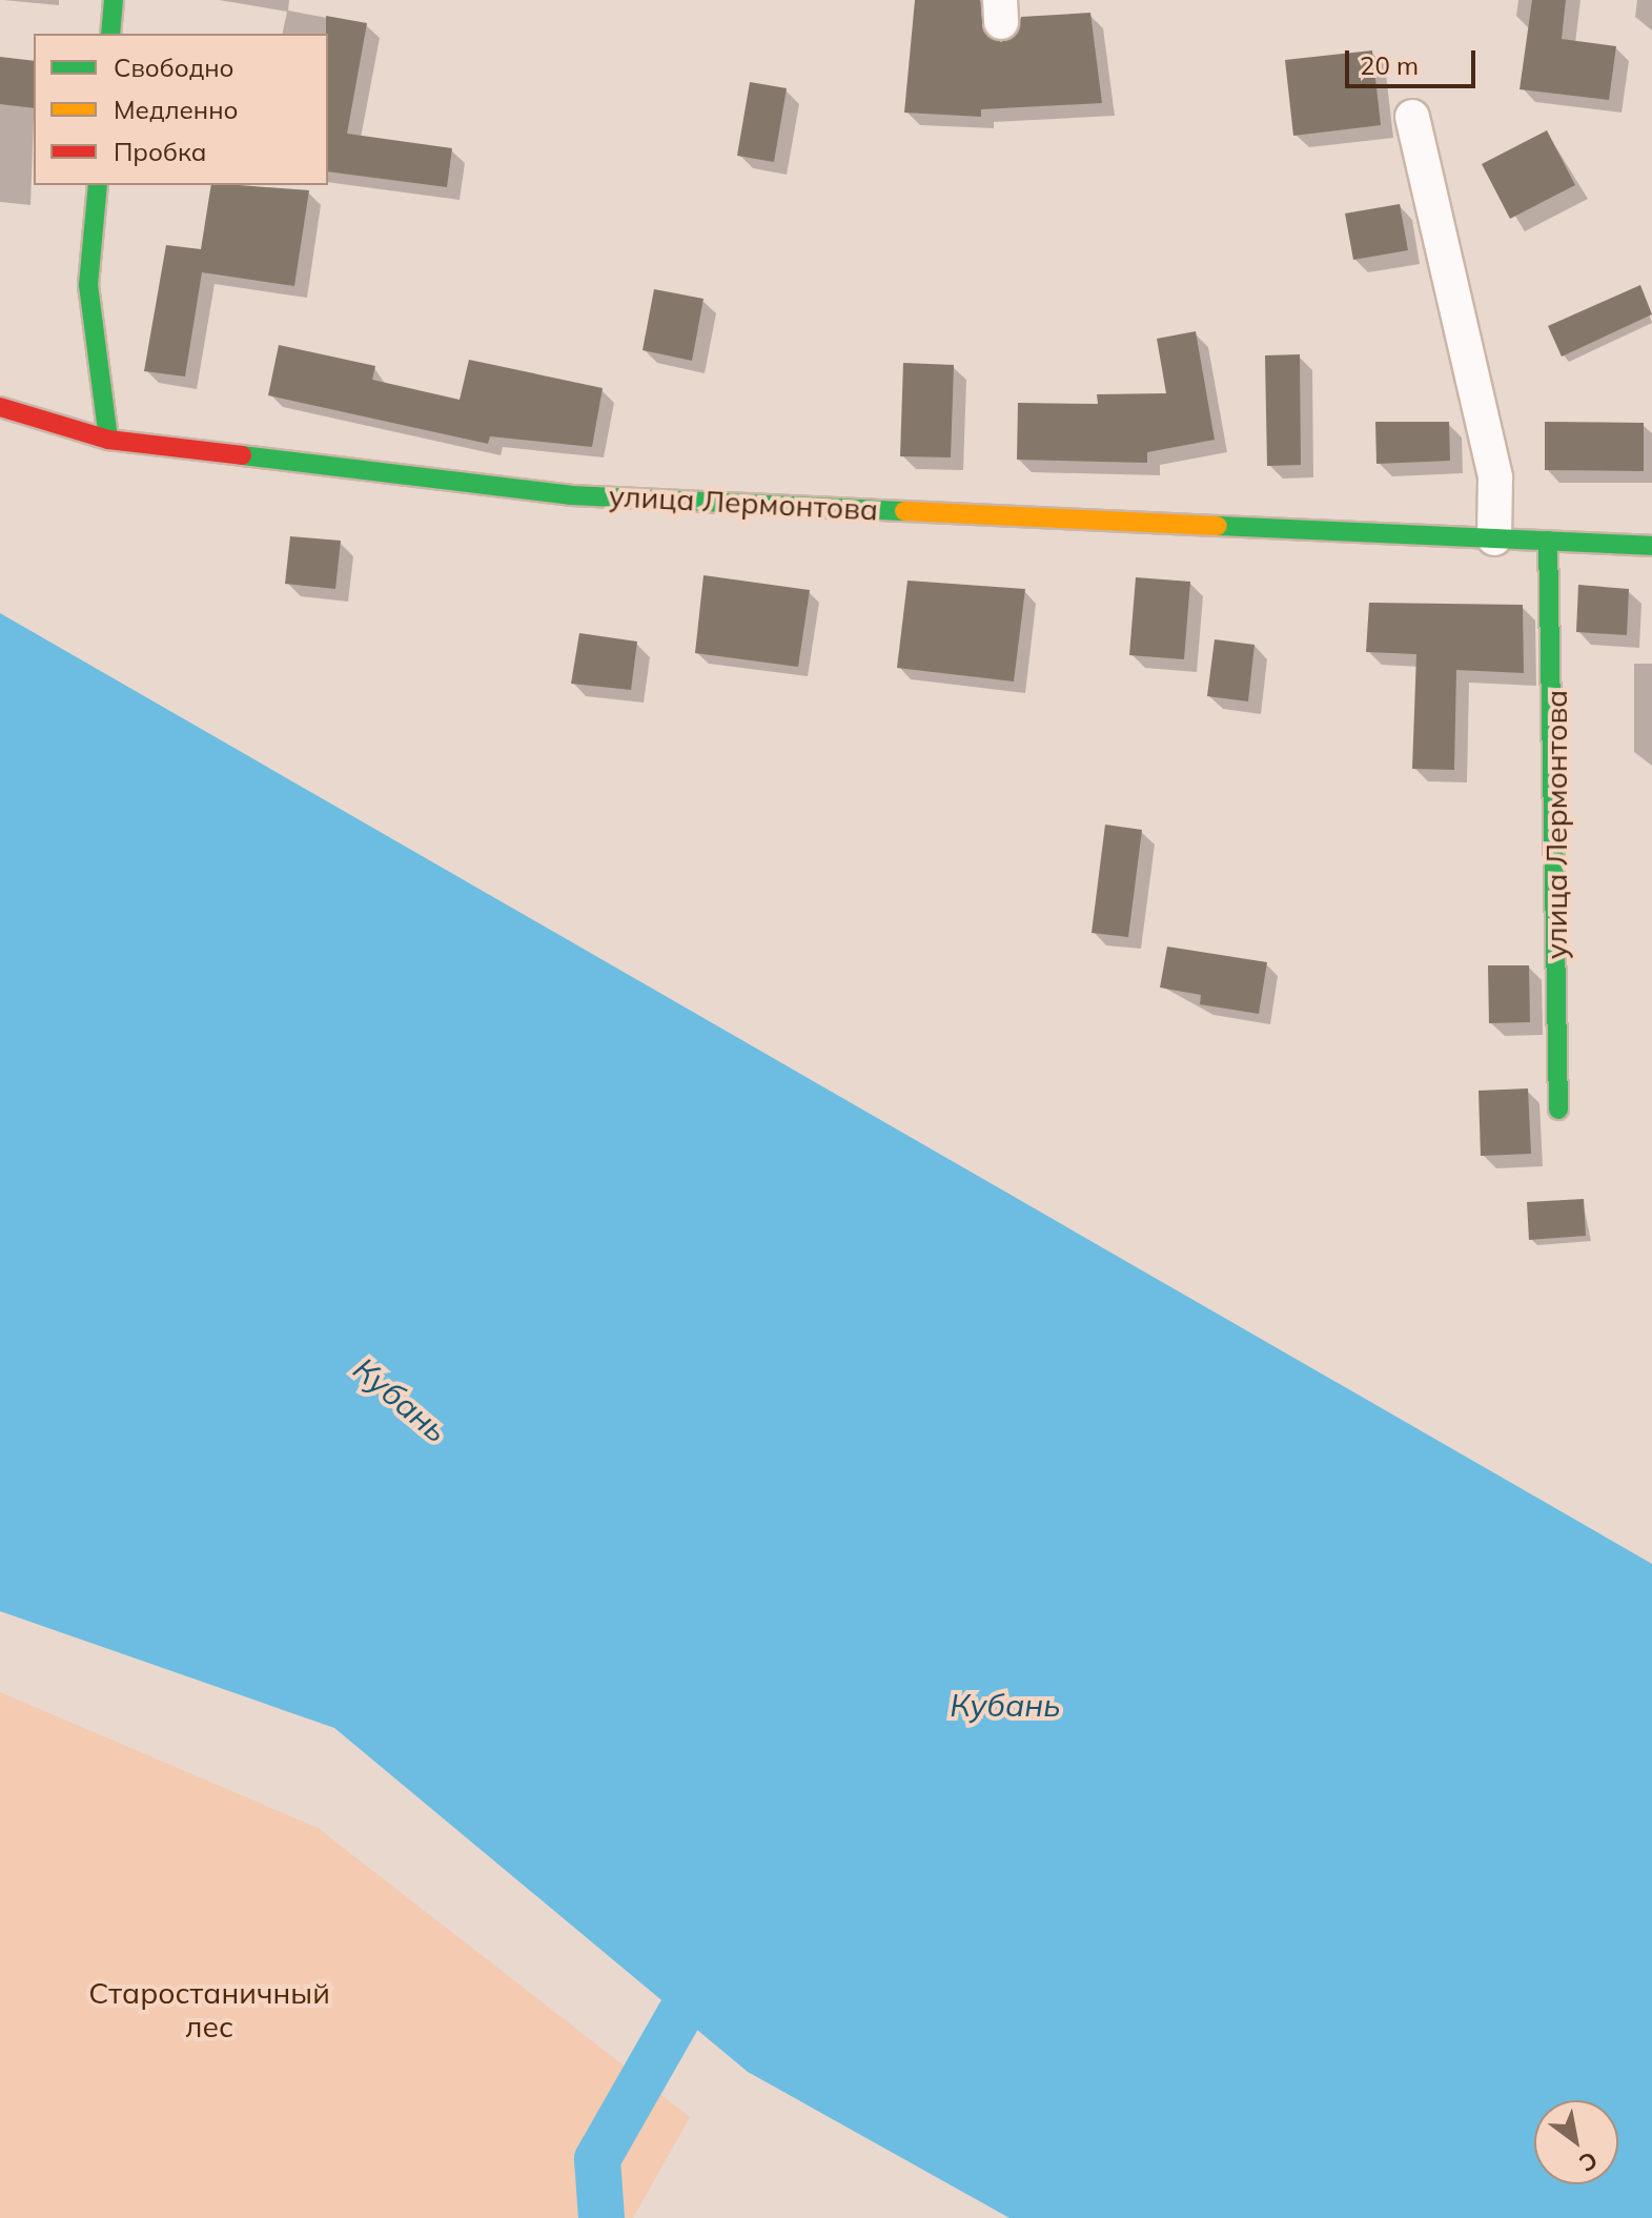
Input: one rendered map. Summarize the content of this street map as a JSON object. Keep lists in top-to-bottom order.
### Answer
{
  "streets": {
    "street": ["улица Лермонтова"]
  },
  "water": ["Кубань"],
  "parks": ["Старостаничный лес"],
  "legend": ["Свободно", "Медленно", "Пробка"],
  "scale_bar": "20 m",
  "north": "bottom right"
}
